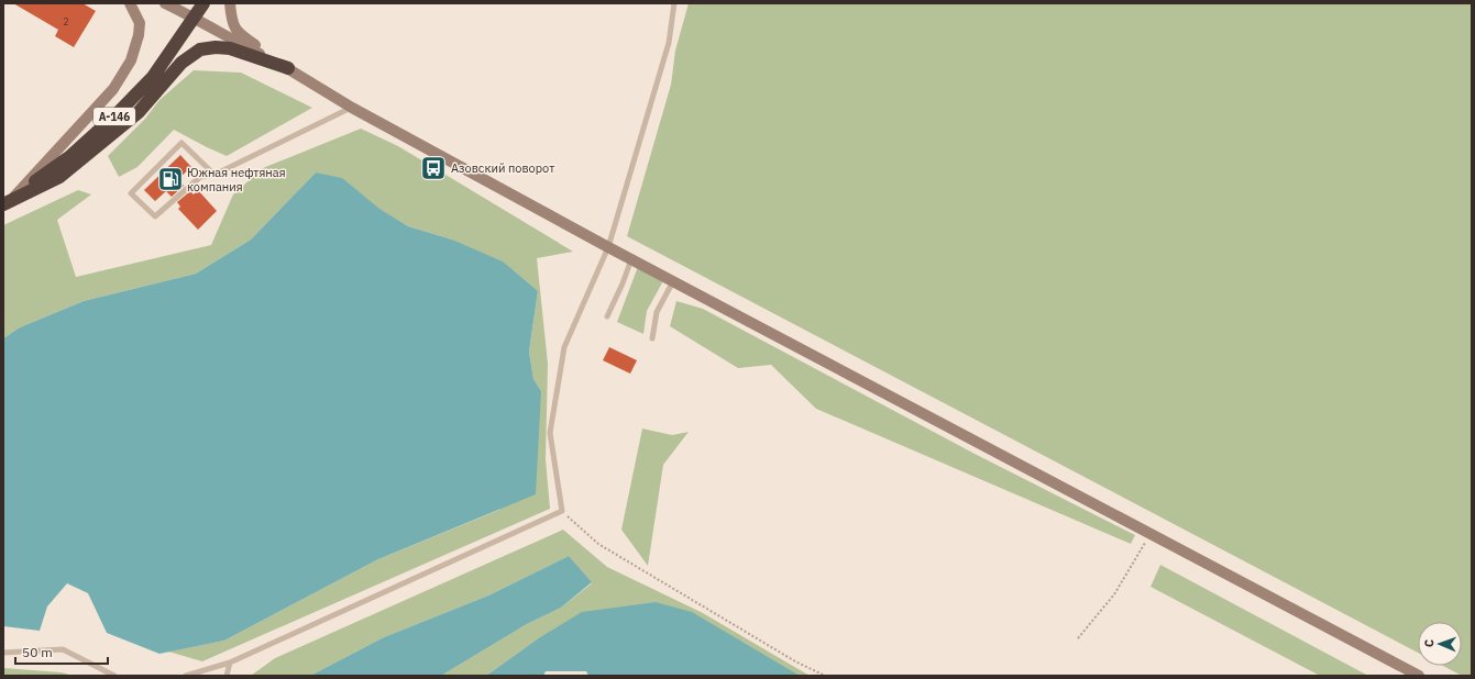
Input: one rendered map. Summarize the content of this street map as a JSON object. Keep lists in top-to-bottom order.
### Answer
{
  "streets": {
    "highway": ["А-146"]
  },
  "places": {
    "bus stop": ["Азовский поворот"],
    "fuel station": ["Южная нефтяная компания"]
  },
  "house_numbers": ["2"],
  "scale_bar": "50 m",
  "north": "left"
}
